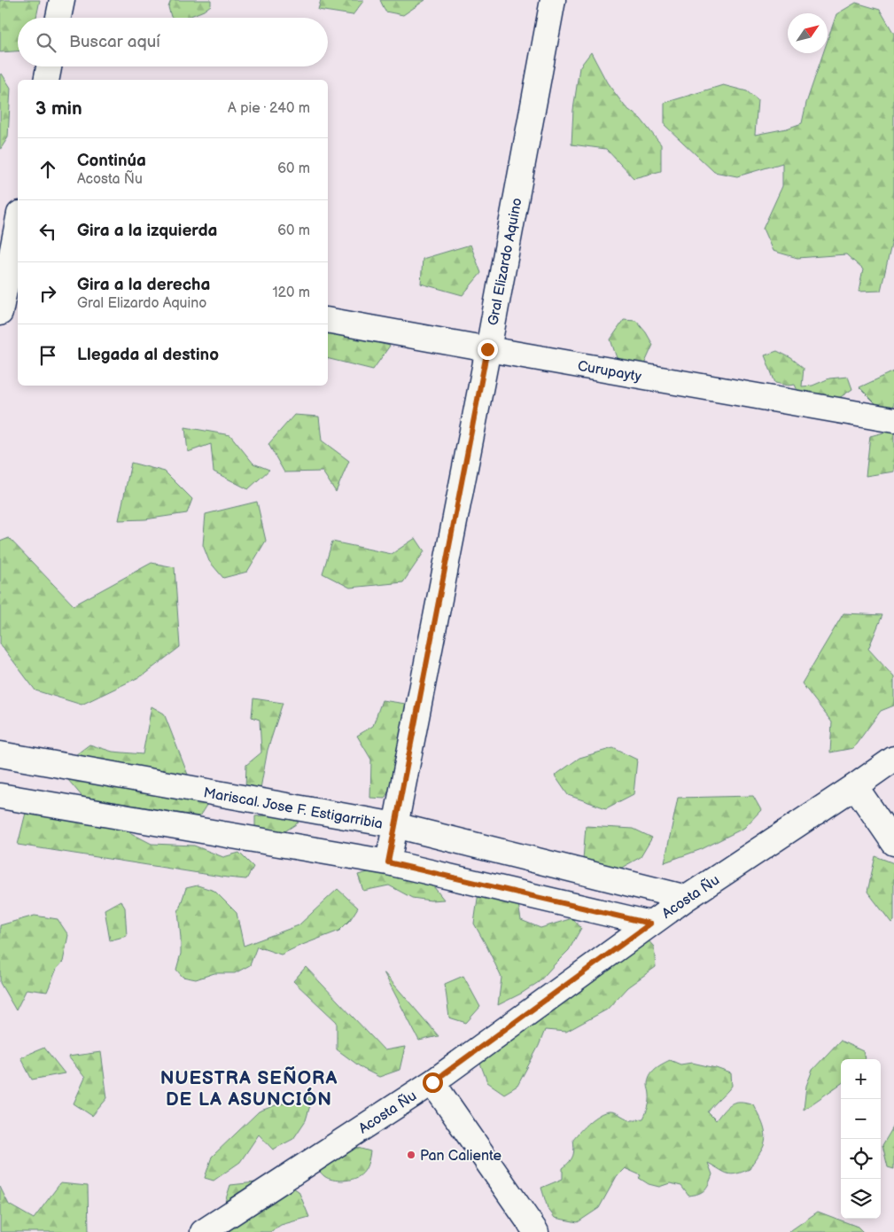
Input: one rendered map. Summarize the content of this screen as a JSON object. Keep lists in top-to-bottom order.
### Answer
{
  "streets": {
    "street": [
      "Gral Elizardo Aquino",
      "Curupayty",
      "Mariscal. Jose F. Estigarribia",
      "Acosta Ñu"
    ]
  },
  "crossings": [
    ["Gral Elizardo Aquino", "Curupayty"],
    ["Gral Elizardo Aquino", "Mariscal. Jose F. Estigarribia"],
    ["Mariscal. Jose F. Estigarribia", "Acosta Ñu"]
  ],
  "districts": ["NUESTRA SEÑORA DE LA ASUNCIÓN"],
  "places": ["Pan Caliente"],
  "north": "top right",
  "page": {
    "search": "Buscar aquí",
    "heading": ["3 min", "A pie · 240 m"],
    "list": [
      ["Continúa", "Acosta Ñu", "60 m"],
      ["Gira a la izquierda", "60 m"],
      ["Gira a la derecha", "Gral Elizardo Aquino", "120 m"],
      "Llegada al destino"
    ],
    "map_buttons": ["+", "−"]
  }
}
